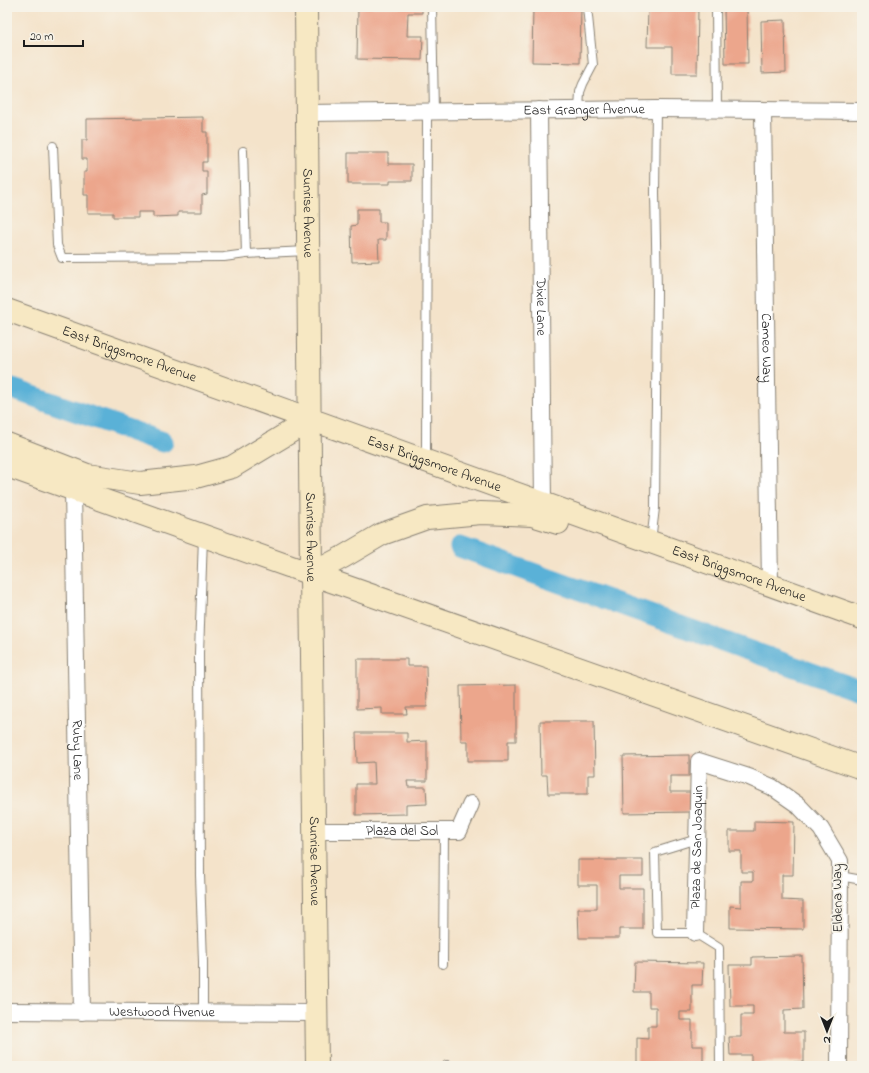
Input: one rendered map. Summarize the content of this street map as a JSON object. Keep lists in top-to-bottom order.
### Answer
{
  "streets": {
    "main road": ["Sunrise Avenue", "East Briggsmore Avenue"],
    "street": [
      "East Granger Avenue",
      "Dixie Lane",
      "Cameo Way",
      "Ruby Lane",
      "Plaza del Sol",
      "Plaza de San Joaquin",
      "Eldena Way",
      "Westwood Avenue"
    ]
  },
  "crossings": [
    ["East Granger Avenue", "Sunrise Avenue"],
    ["East Granger Avenue", "Dixie Lane"],
    ["East Granger Avenue", "Cameo Way"],
    ["Sunrise Avenue", "East Briggsmore Avenue"],
    ["Sunrise Avenue", "Plaza del Sol"],
    ["Sunrise Avenue", "Westwood Avenue"],
    ["Dixie Lane", "East Briggsmore Avenue"],
    ["Cameo Way", "East Briggsmore Avenue"],
    ["Ruby Lane", "Westwood Avenue"],
    ["Plaza de San Joaquin", "Eldena Way"]
  ],
  "scale_bar": "20 m",
  "north": "bottom"
}
